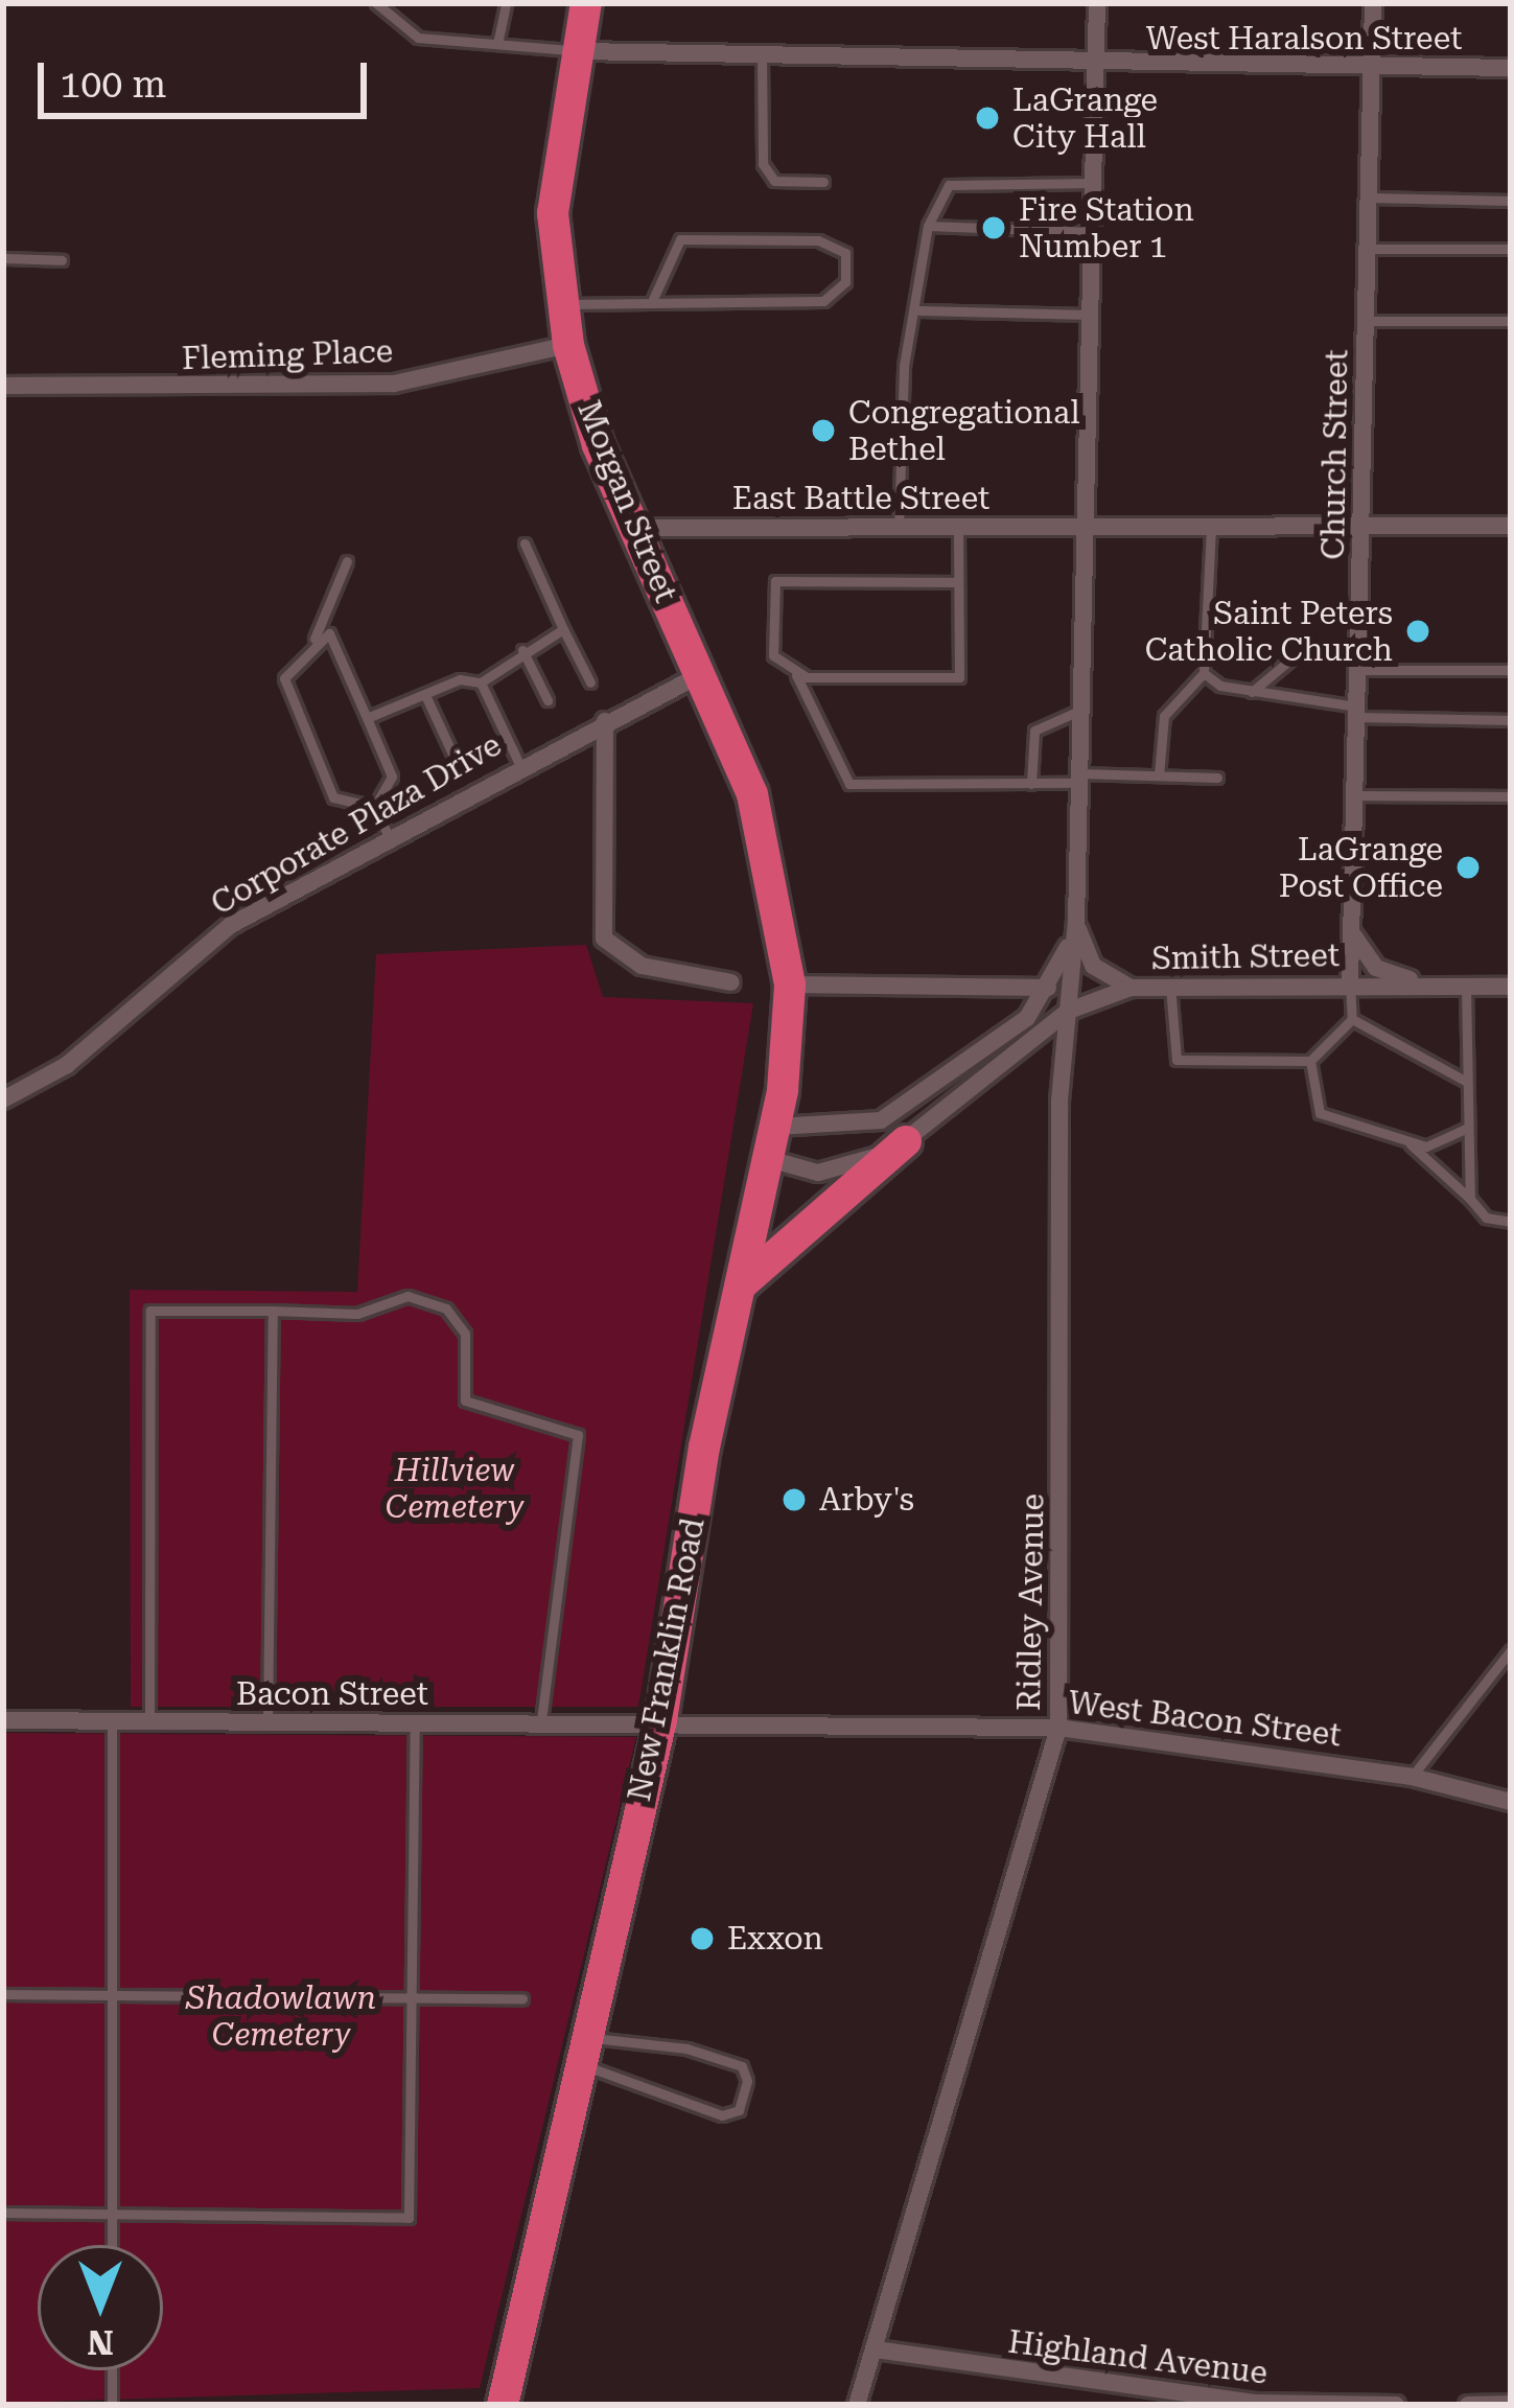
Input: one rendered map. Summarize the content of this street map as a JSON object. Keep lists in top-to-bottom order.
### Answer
{
  "streets": {
    "highway": ["Morgan Street", "New Franklin Road"],
    "street": [
      "West Haralson Street",
      "Fleming Place",
      "Church Street",
      "East Battle Street",
      "Corporate Plaza Drive",
      "Smith Street",
      "Ridley Avenue",
      "Bacon Street",
      "West Bacon Street",
      "Highland Avenue"
    ]
  },
  "crossings": [
    ["West Haralson Street", "Church Street"],
    ["West Haralson Street", "Morgan Street"],
    ["West Haralson Street", "Ridley Avenue"],
    ["Fleming Place", "Morgan Street"],
    ["Church Street", "East Battle Street"],
    ["Church Street", "Smith Street"],
    ["East Battle Street", "Morgan Street"],
    ["East Battle Street", "Ridley Avenue"],
    ["Morgan Street", "Corporate Plaza Drive"],
    ["Morgan Street", "New Franklin Road"],
    ["Smith Street", "Ridley Avenue"],
    ["Smith Street", "New Franklin Road"],
    ["Ridley Avenue", "New Franklin Road"],
    ["Ridley Avenue", "West Bacon Street"],
    ["Ridley Avenue", "Highland Avenue"],
    ["New Franklin Road", "Bacon Street"],
    ["New Franklin Road", "West Bacon Street"],
    ["Bacon Street", "West Bacon Street"]
  ],
  "parks": ["Hillview Cemetery", "Shadowlawn Cemetery"],
  "places": [
    "LaGrange City Hall",
    "Fire Station Number 1",
    "Congregational Bethel",
    "Saint Peters Catholic Church",
    "LaGrange Post Office",
    "Arby's",
    "Exxon"
  ],
  "scale_bar": "100 m",
  "north": "bottom"
}
